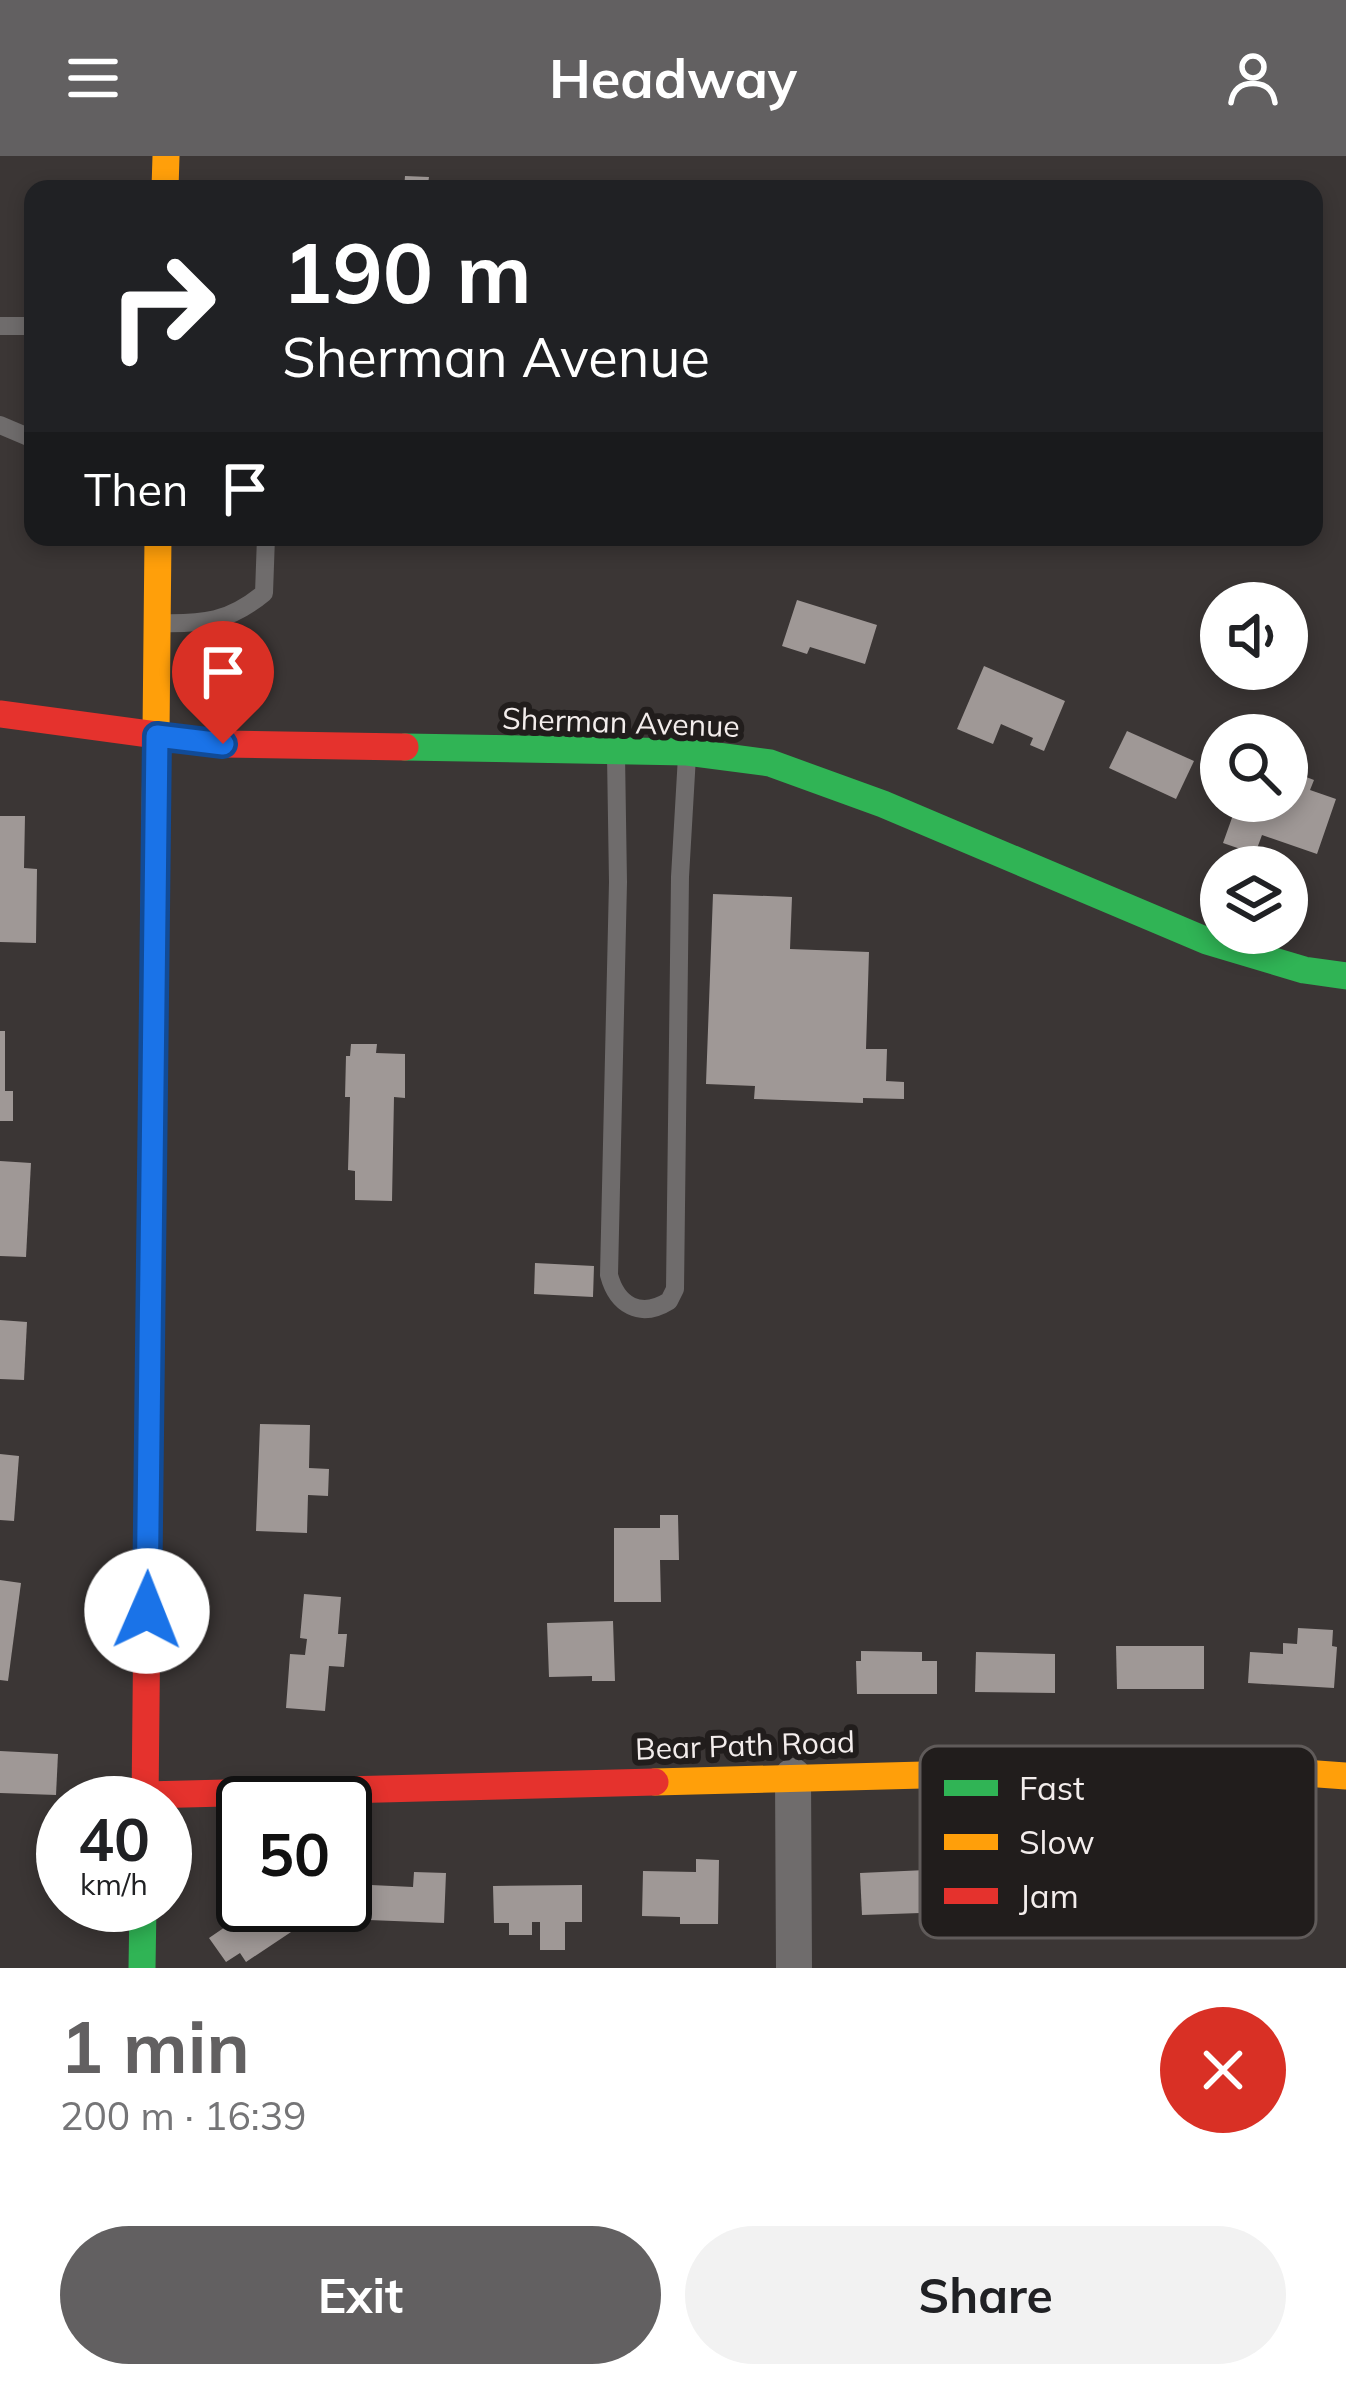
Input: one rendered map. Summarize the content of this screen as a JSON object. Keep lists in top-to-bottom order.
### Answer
{
  "streets": {
    "street": ["Sherman Avenue", "Bear Path Road"]
  },
  "legend": ["Fast", "Slow", "Jam"],
  "page": {
    "header": "Headway",
    "turn": ["190 m", "Sherman Avenue"],
    "then": "Then",
    "speed": "40 km/h",
    "limit": "50",
    "heading": ["1 min", "200 m · 16:39"],
    "buttons": ["Exit", "Share"]
  }
}
